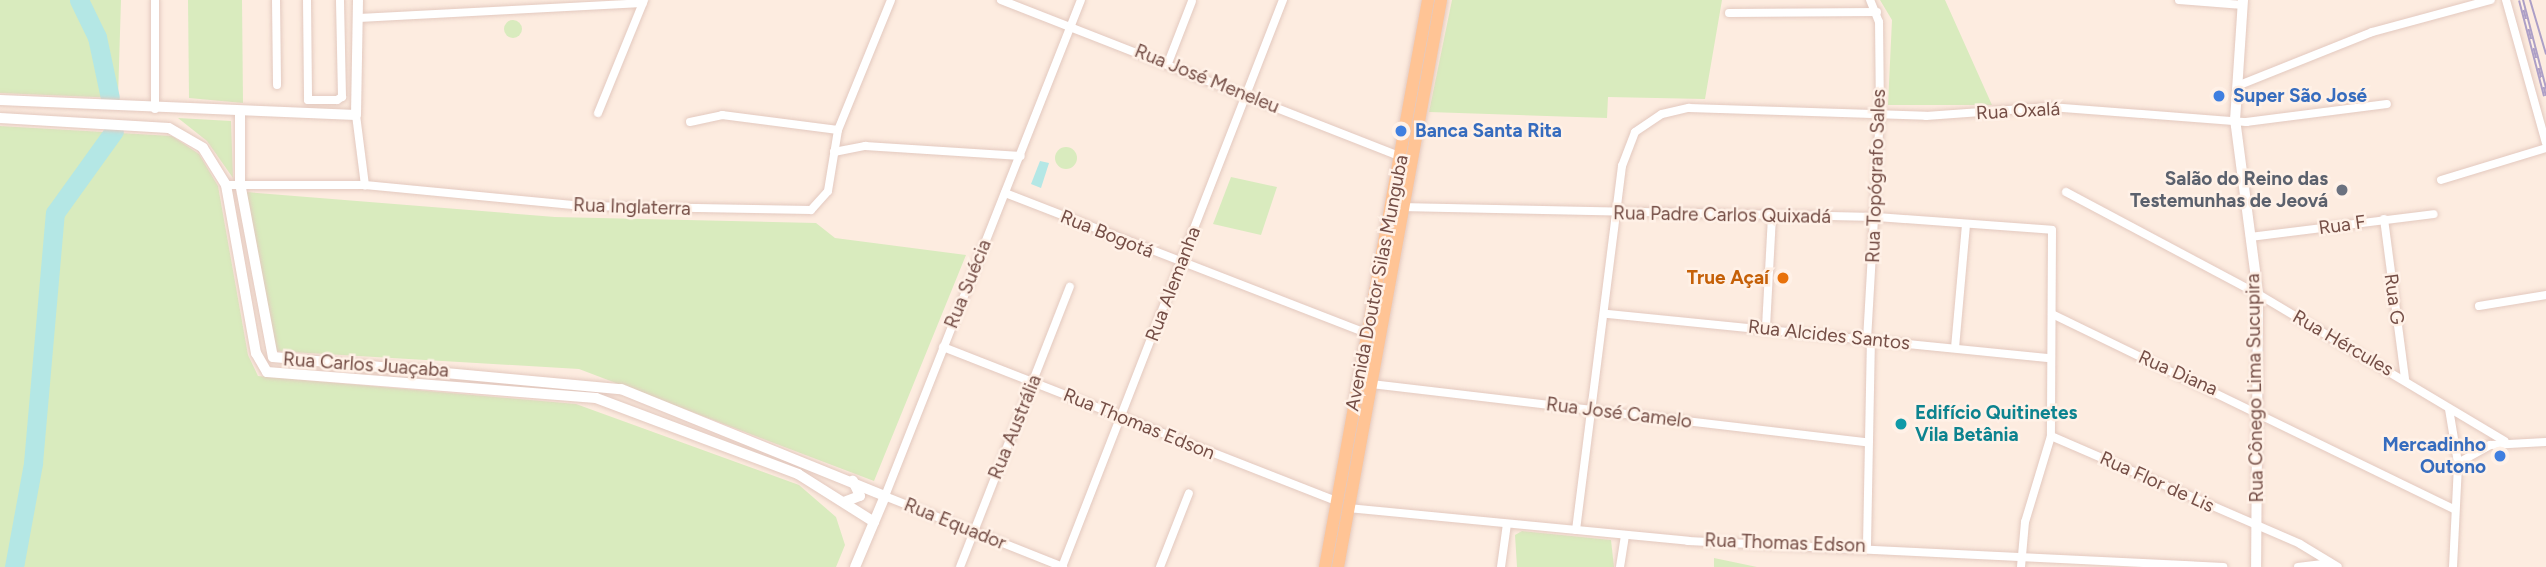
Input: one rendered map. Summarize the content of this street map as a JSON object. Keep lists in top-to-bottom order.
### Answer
{
  "streets": {
    "main road": ["Avenida Doutor Silas Munguba"],
    "street": [
      "Rua José Meneleu",
      "Rua Oxalá",
      "Rua Topógrafo Sales",
      "Rua Inglaterra",
      "Rua Padre Carlos Quixadá",
      "Rua F",
      "Rua Bogotá",
      "Rua Suécia",
      "Rua Alemanha",
      "Rua G",
      "Rua Alcides Santos",
      "Rua Hércules",
      "Rua Carlos Juaçaba",
      "Rua Diana",
      "Rua Cônego Lima Sucupira",
      "Rua José Camelo",
      "Rua Thomas Edson",
      "Rua Austrália",
      "Rua Flor de Lis",
      "Rua Equador"
    ]
  },
  "crossings": [
    ["Rua José Meneleu", "Avenida Doutor Silas Munguba"],
    ["Rua José Meneleu", "Rua Suécia"],
    ["Rua José Meneleu", "Rua Alemanha"],
    ["Rua Oxalá", "Rua Topógrafo Sales"],
    ["Rua Oxalá", "Rua Padre Carlos Quixadá"],
    ["Rua Oxalá", "Rua Alcides Santos"],
    ["Rua Oxalá", "Rua Cônego Lima Sucupira"],
    ["Rua Oxalá", "Rua José Camelo"],
    ["Rua Oxalá", "Rua Thomas Edson"],
    ["Rua Topógrafo Sales", "Rua Padre Carlos Quixadá"],
    ["Rua Topógrafo Sales", "Rua Alcides Santos"],
    ["Rua Topógrafo Sales", "Rua José Camelo"],
    ["Rua Topógrafo Sales", "Rua Thomas Edson"],
    ["Rua Inglaterra", "Rua Carlos Juaçaba"],
    ["Rua Padre Carlos Quixadá", "Avenida Doutor Silas Munguba"],
    ["Rua Padre Carlos Quixadá", "Rua Diana"],
    ["Rua F", "Rua G"],
    ["Rua F", "Rua Cônego Lima Sucupira"],
    ["Rua Bogotá", "Avenida Doutor Silas Munguba"],
    ["Rua Bogotá", "Rua Suécia"],
    ["Rua Bogotá", "Rua Alemanha"],
    ["Avenida Doutor Silas Munguba", "Rua José Camelo"],
    ["Avenida Doutor Silas Munguba", "Rua Thomas Edson"],
    ["Rua Suécia", "Rua Carlos Juaçaba"],
    ["Rua Suécia", "Rua Thomas Edson"],
    ["Rua Suécia", "Rua Equador"],
    ["Rua Alemanha", "Rua Thomas Edson"],
    ["Rua Alemanha", "Rua Equador"],
    ["Rua G", "Rua Hércules"],
    ["Rua Hércules", "Rua Cônego Lima Sucupira"],
    ["Rua Carlos Juaçaba", "Rua Equador"],
    ["Rua Diana", "Rua Cônego Lima Sucupira"],
    ["Rua Cônego Lima Sucupira", "Rua Flor de Lis"],
    ["Rua Thomas Edson", "Rua Austrália"],
    ["Rua Austrália", "Rua Equador"]
  ],
  "places": [
    "Super São José",
    "Banca Santa Rita",
    "Salão do Reino das Testemunhas de Jeová",
    "True Açaí",
    "Edifício Quitinetes Vila Betânia",
    "Mercadinho Outono"
  ]
}
